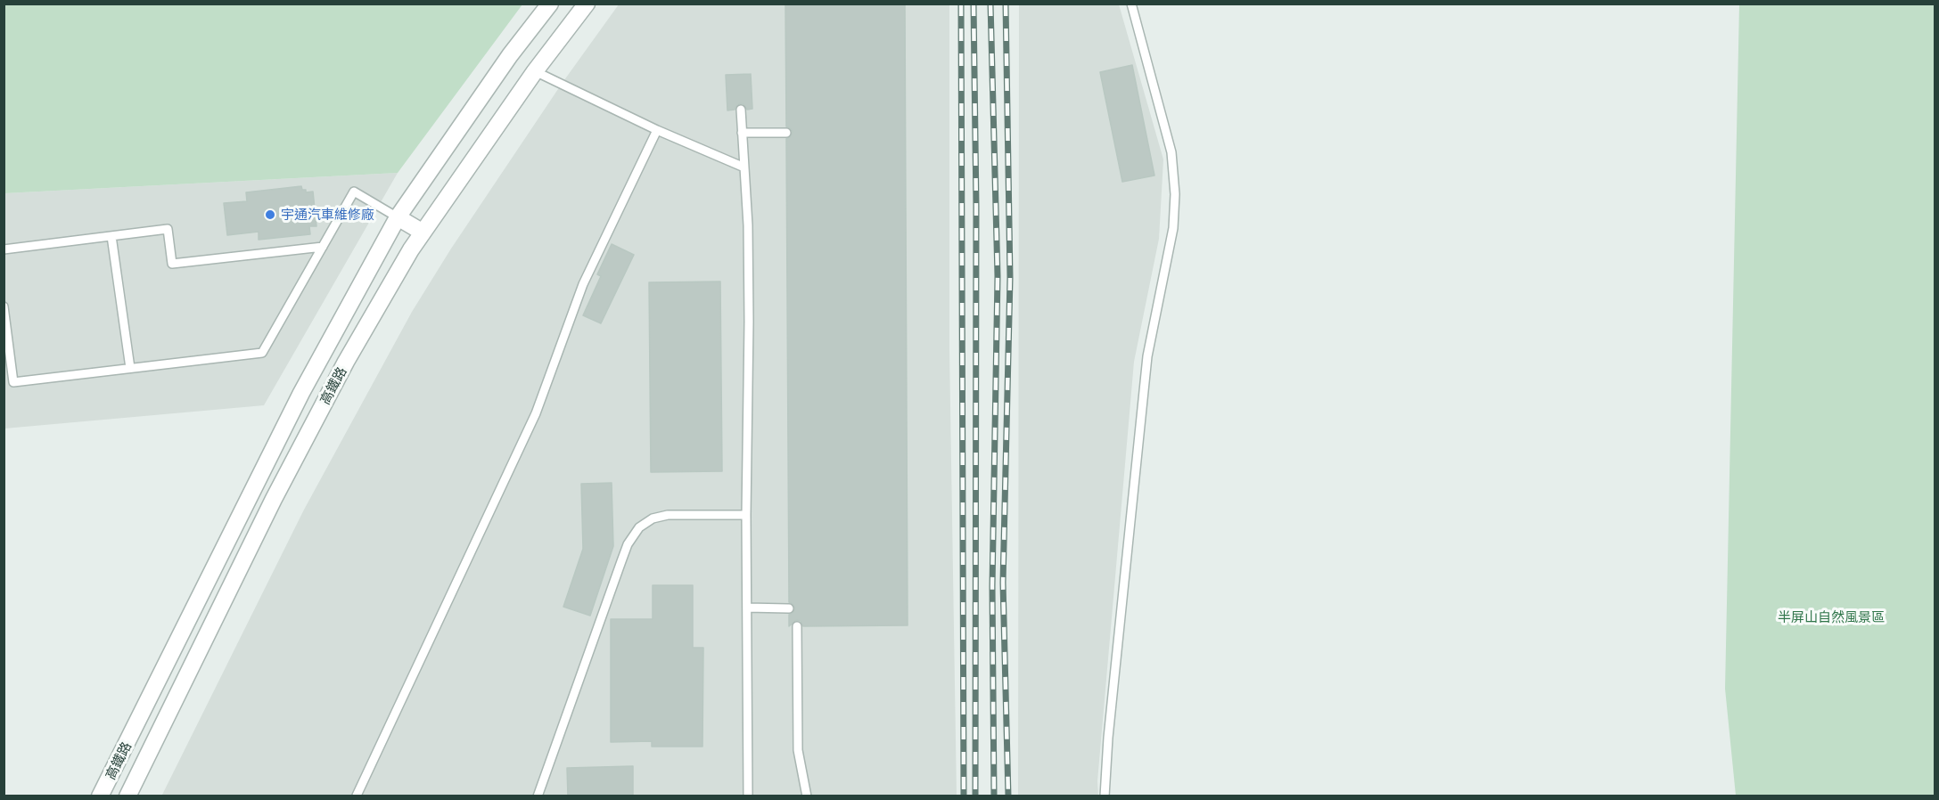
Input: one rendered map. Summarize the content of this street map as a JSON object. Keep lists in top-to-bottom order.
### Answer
{
  "streets": {
    "street": ["高鐵路"]
  },
  "parks": ["半屏山自然風景區"],
  "places": ["宇通汽車維修廠"]
}
